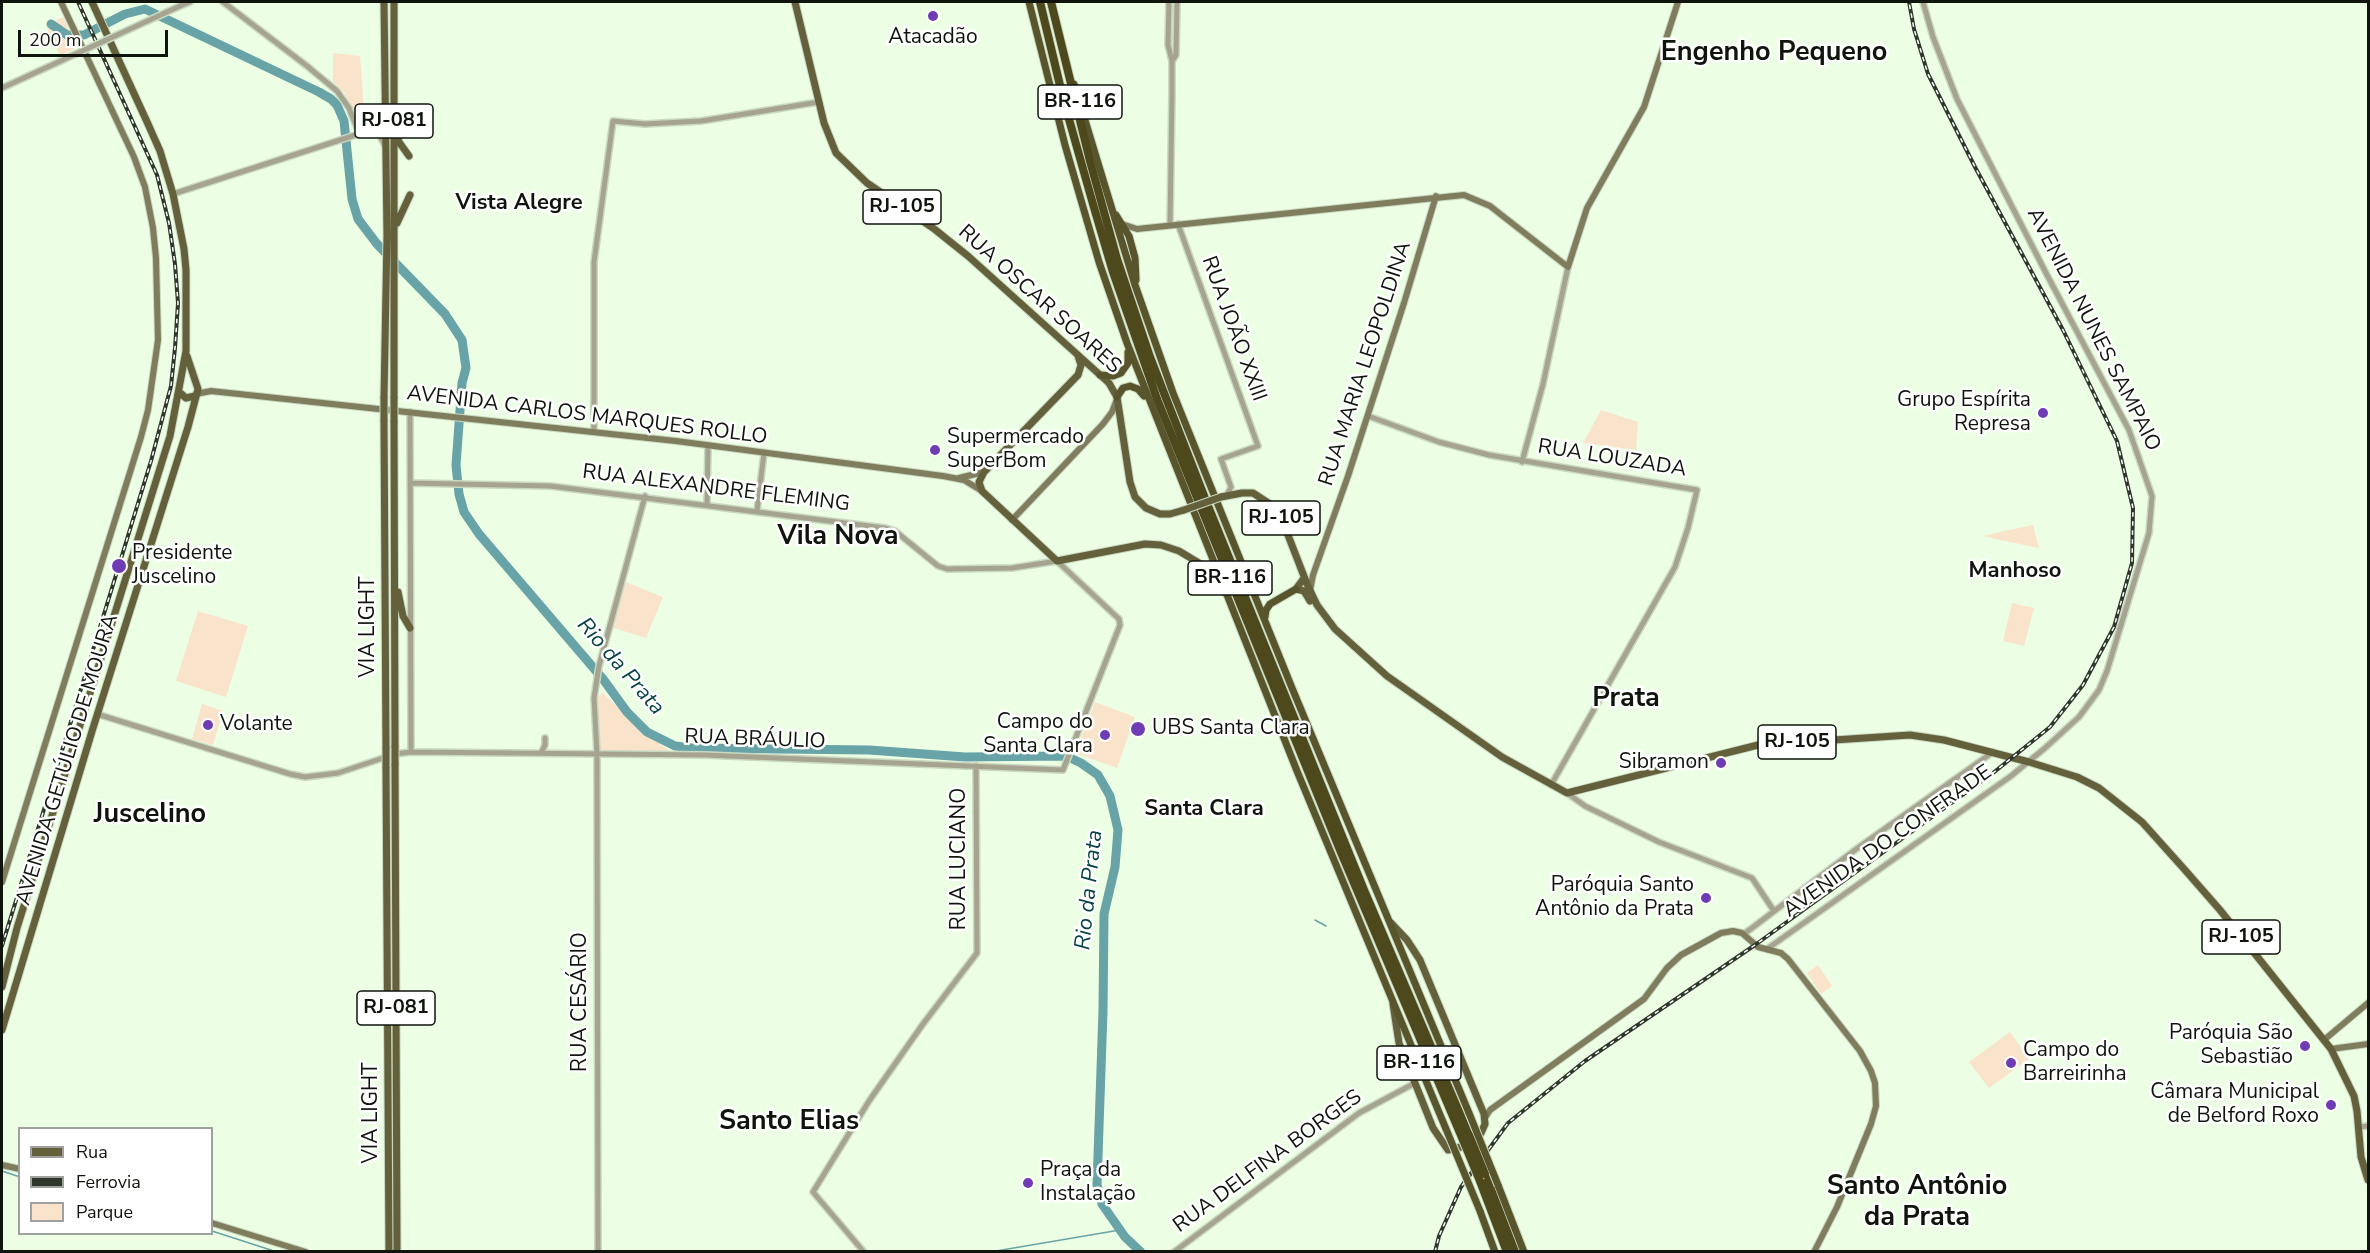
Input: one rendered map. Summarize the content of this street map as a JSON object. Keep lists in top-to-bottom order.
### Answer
{
  "streets": {
    "highway": ["BR-116"],
    "main road": [
      "RJ-081",
      "RJ-105",
      "RUA OSCAR SOARES",
      "RUA MARIA LEOPOLDINA",
      "AVENIDA CARLOS MARQUES ROLLO",
      "RUA ALEXANDRE FLEMING",
      "VIA LIGHT",
      "AVENIDA GETÚLIO DE MOURA"
    ],
    "street": [
      "RUA JOÃO XXIII",
      "AVENIDA NUNES SAMPAIO",
      "RUA LOUZADA",
      "RUA BRÁULIO",
      "AVENIDA DO CONFRADE",
      "RUA LUCIANO",
      "RUA CESÁRIO",
      "RUA DELFINA BORGES"
    ]
  },
  "crossings": [
    ["BR-116", "RUA ALEXANDRE FLEMING"],
    ["RJ-105", "RUA OSCAR SOARES"],
    ["RJ-105", "AVENIDA NUNES SAMPAIO"],
    ["RJ-105", "RUA LOUZADA"],
    ["RJ-105", "AVENIDA DO CONFRADE"],
    ["RUA OSCAR SOARES", "RUA JOÃO XXIII"],
    ["RUA OSCAR SOARES", "RUA MARIA LEOPOLDINA"],
    ["RUA OSCAR SOARES", "RUA LOUZADA"],
    ["AVENIDA NUNES SAMPAIO", "AVENIDA DO CONFRADE"],
    ["RUA MARIA LEOPOLDINA", "RUA LOUZADA"],
    ["AVENIDA CARLOS MARQUES ROLLO", "AVENIDA GETÚLIO DE MOURA"],
    ["RUA ALEXANDRE FLEMING", "RUA BRÁULIO"],
    ["RUA ALEXANDRE FLEMING", "RUA CESÁRIO"],
    ["RUA BRÁULIO", "AVENIDA GETÚLIO DE MOURA"],
    ["RUA BRÁULIO", "RUA LUCIANO"],
    ["RUA BRÁULIO", "RUA CESÁRIO"]
  ],
  "districts": [
    "Engenho Pequeno",
    "Vista Alegre",
    "Vila Nova",
    "Manhoso",
    "Prata",
    "Santa Clara",
    "Juscelino",
    "Santo Elias",
    "Santo Antônio da Prata"
  ],
  "water": ["Rio da Prata"],
  "places": [
    "Atacadão",
    "Grupo Espírita Represa",
    "Supermercado SuperBom",
    "Presidente Juscelino",
    "Volante",
    "UBS Santa Clara",
    "Campo do Santa Clara",
    "Sibramon",
    "Paróquia Santo Antônio da Prata",
    "Paróquia São Sebastião",
    "Campo do Barreirinha",
    "Câmara Municipal de Belford Roxo",
    "Praça da Instalação"
  ],
  "legend": ["Rua", "Ferrovia", "Parque"],
  "scale_bar": "200 m"
}
